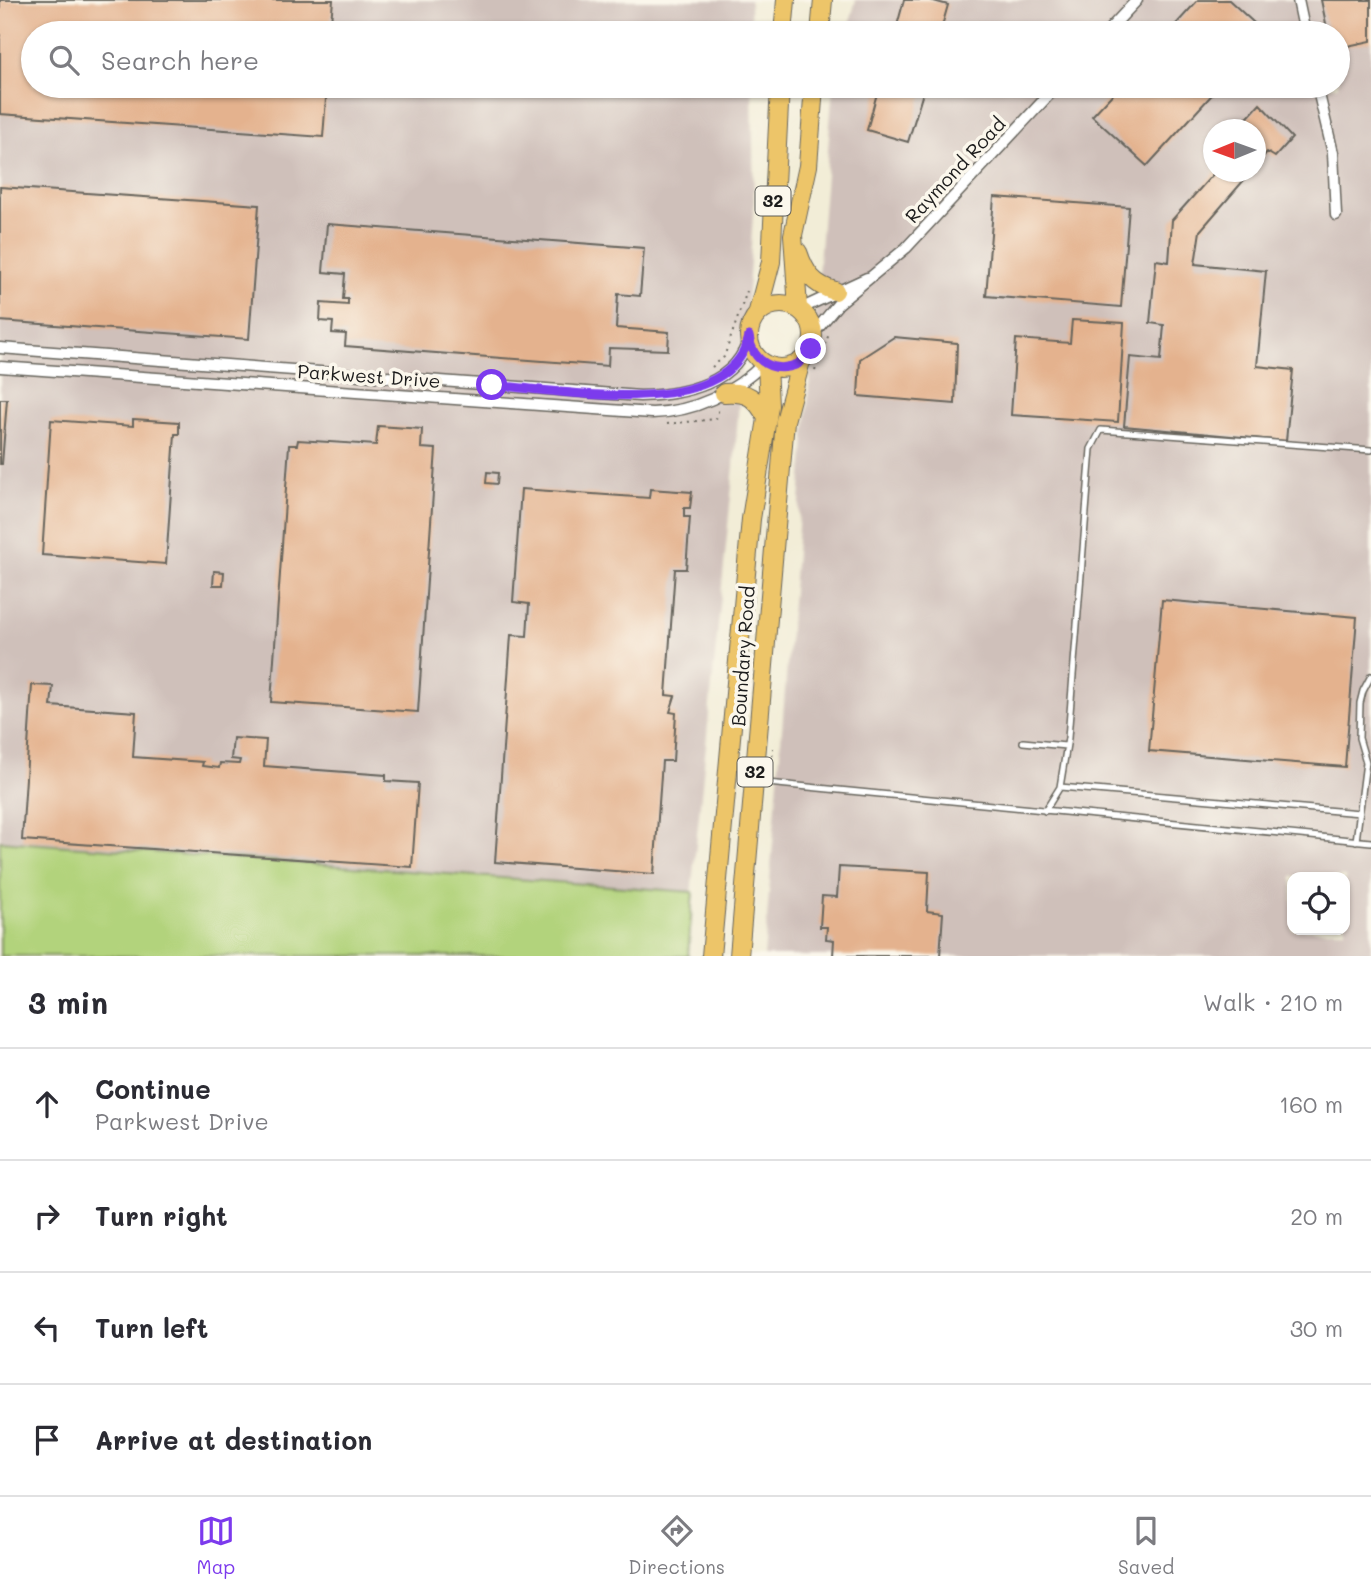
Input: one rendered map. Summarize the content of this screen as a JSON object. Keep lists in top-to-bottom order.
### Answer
{
  "streets": {
    "main road": ["32", "Boundary Road"],
    "street": ["Raymond Road", "Parkwest Drive"]
  },
  "crossings": [
    ["Raymond Road", "32"],
    ["Raymond Road", "Parkwest Drive"],
    ["Raymond Road", "Boundary Road"],
    ["32", "Parkwest Drive"],
    ["32", "Boundary Road"],
    ["Parkwest Drive", "Boundary Road"]
  ],
  "north": "left",
  "page": {
    "search": "Search here",
    "heading": ["3 min", "Walk · 210 m"],
    "list": [
      ["Continue", "Parkwest Drive", "160 m"],
      ["Turn right", "20 m"],
      ["Turn left", "30 m"],
      "Arrive at destination"
    ],
    "nav": ["Map", "Directions", "Saved"]
  }
}
